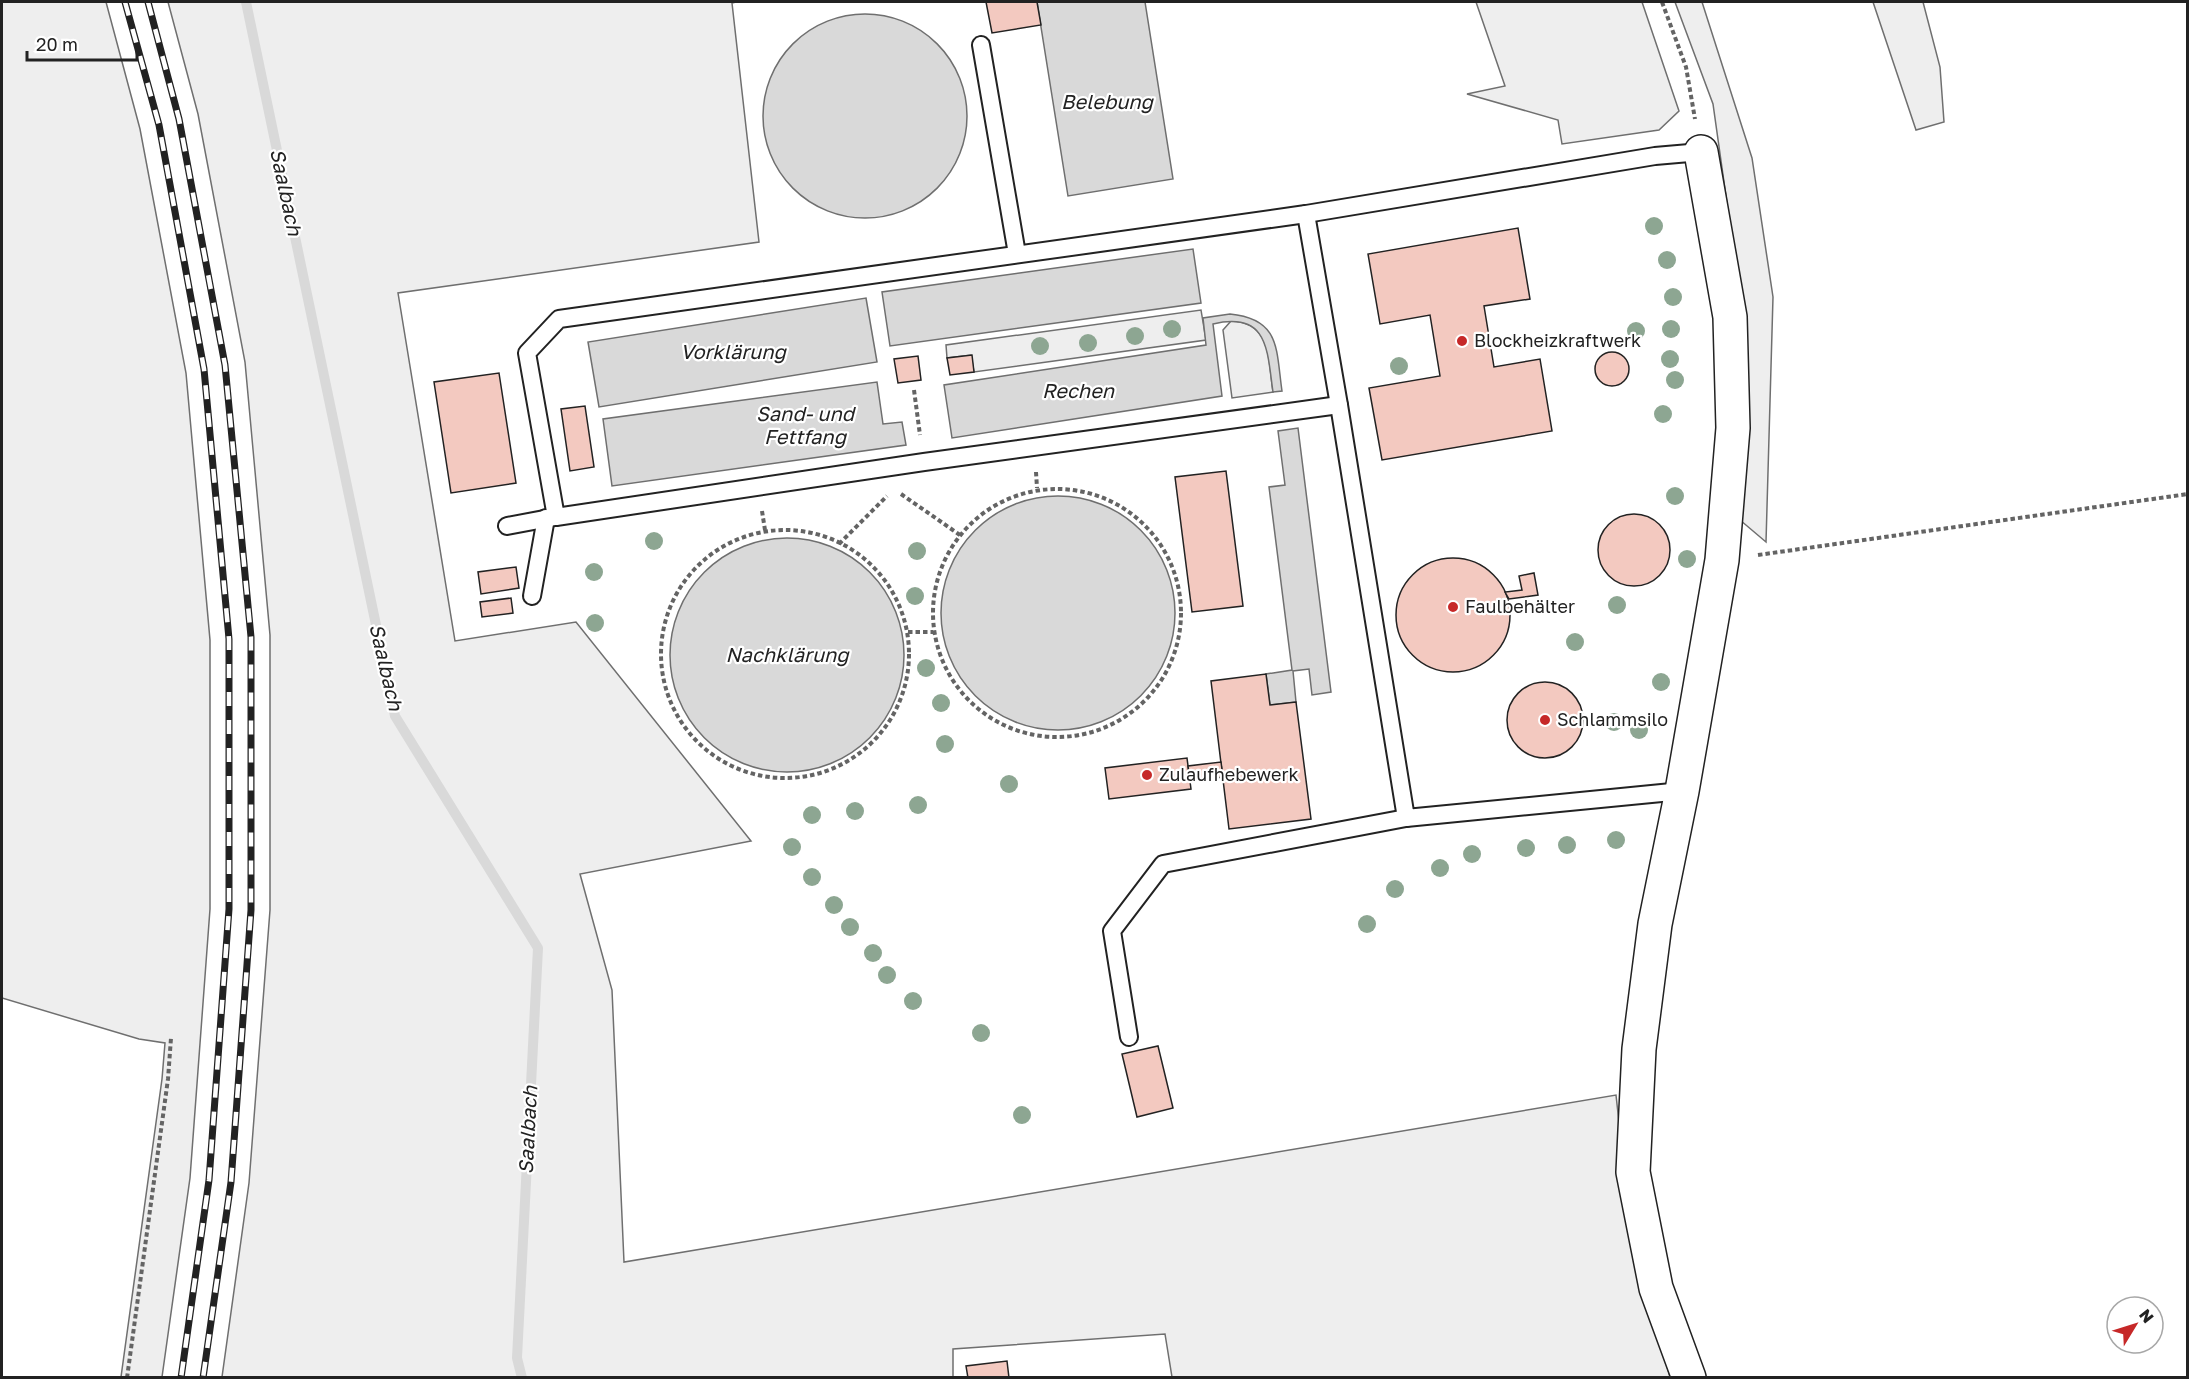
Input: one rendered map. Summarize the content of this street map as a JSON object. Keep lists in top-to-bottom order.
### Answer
{
  "water": [
    "Belebung",
    "Saalbach",
    "Vorklärung",
    "Rechen",
    "Sand- und Fettfang",
    "Nachklärung"
  ],
  "places": [
    "Blockheizkraftwerk",
    "Faulbehälter",
    "Schlammsilo",
    "Zulaufhebewerk"
  ],
  "scale_bar": "20 m",
  "north": "top right"
}
